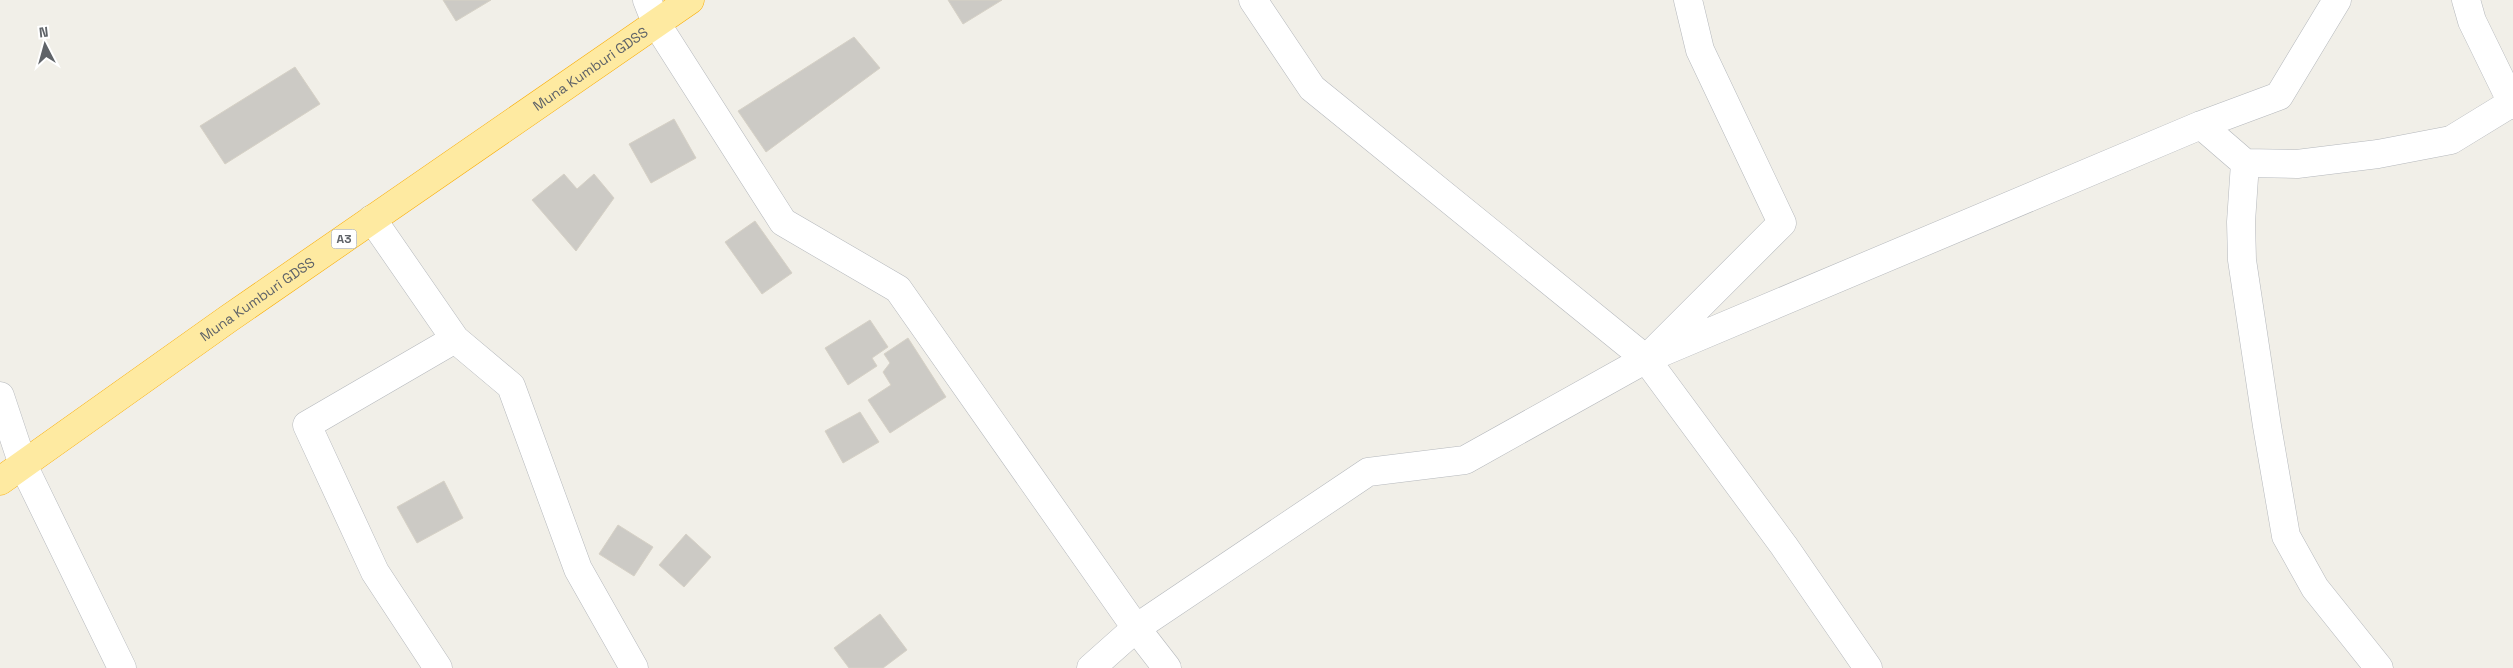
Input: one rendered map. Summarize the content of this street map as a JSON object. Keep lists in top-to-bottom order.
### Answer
{
  "streets": {
    "highway": ["Muna Kumburi GDSS", "A3"]
  },
  "north": "top"
}
